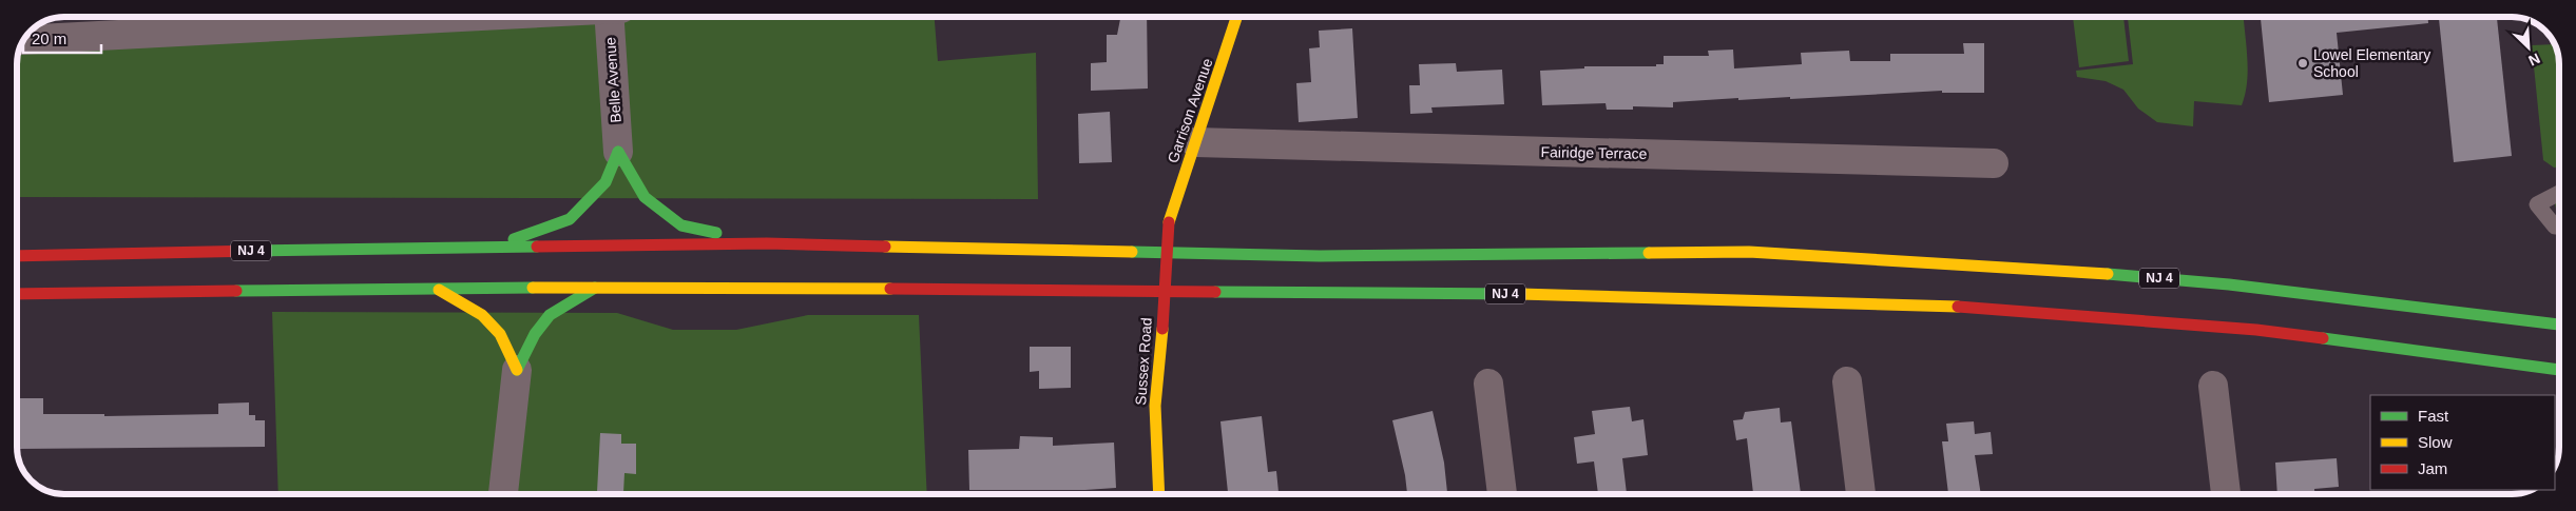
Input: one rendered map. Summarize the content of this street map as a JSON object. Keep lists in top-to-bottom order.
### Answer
{
  "streets": {
    "main road": ["Garrison Avenue", "NJ 4", "Sussex Road"],
    "street": ["Belle Avenue", "Fairidge Terrace"]
  },
  "crossings": [
    ["Garrison Avenue", "Fairidge Terrace"],
    ["Garrison Avenue", "Sussex Road"]
  ],
  "places": ["Lowel Elementary School"],
  "legend": ["Fast", "Slow", "Jam"],
  "scale_bar": "20 m",
  "north": "bottom right"
}
